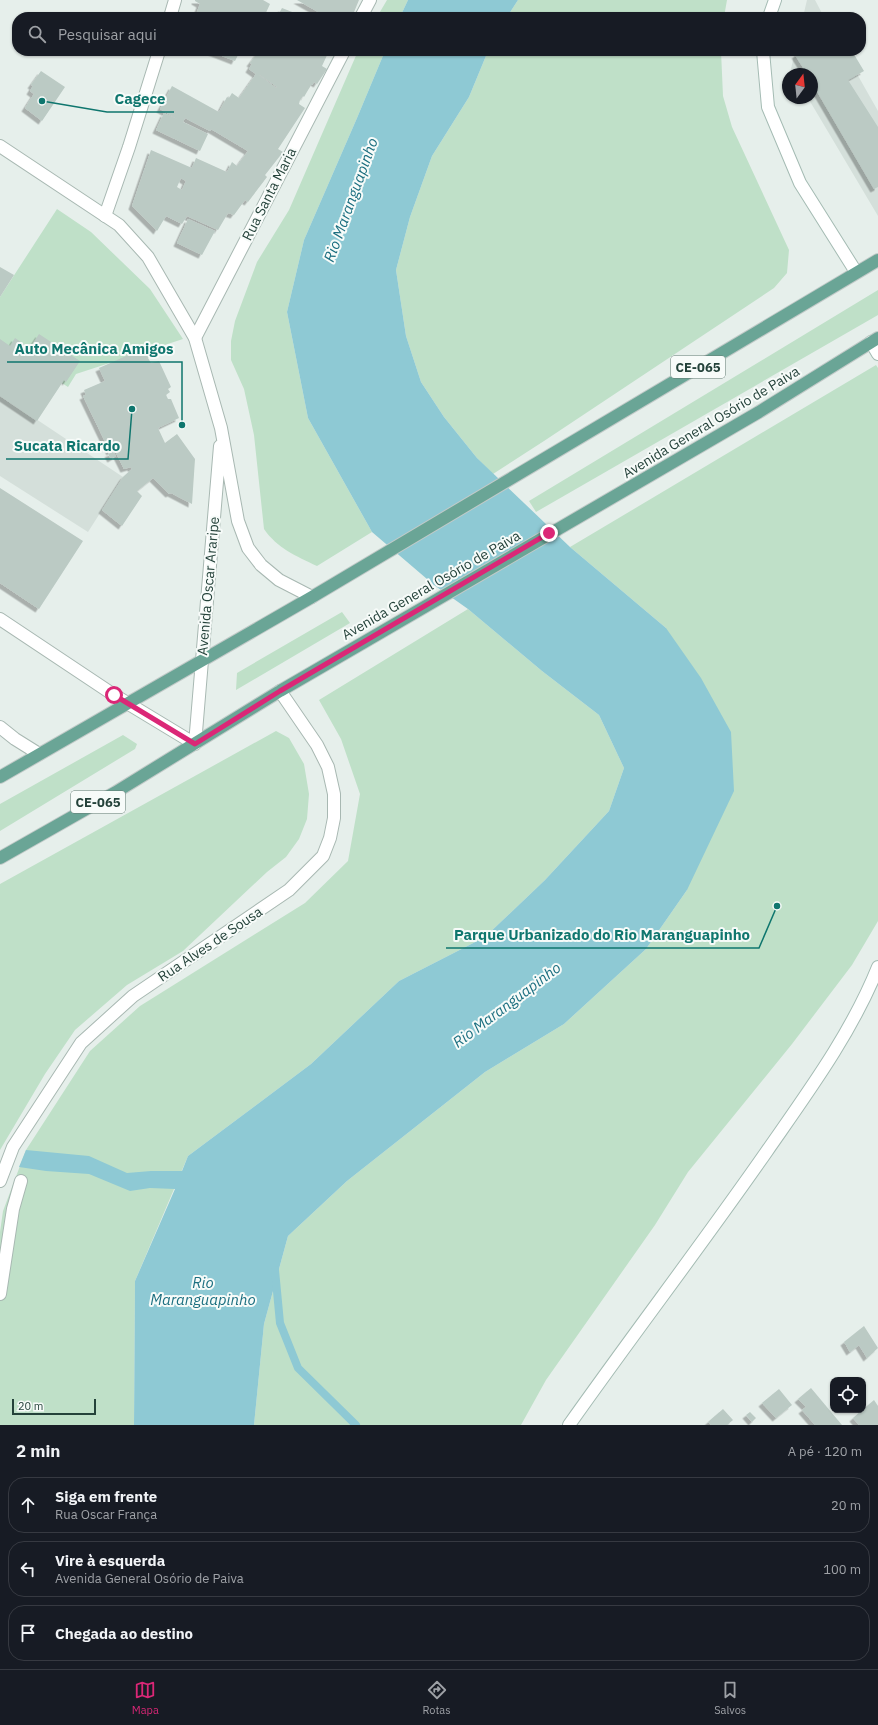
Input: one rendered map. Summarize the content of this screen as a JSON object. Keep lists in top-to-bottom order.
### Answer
{
  "streets": {
    "main road": ["CE-065", "Avenida General Osório de Paiva"],
    "street": ["Rua Santa Maria", "Avenida Oscar Araripe", "Rua Alves de Sousa"]
  },
  "crossings": [
    ["Rua Santa Maria", "Avenida Oscar Araripe"],
    ["CE-065", "Avenida Oscar Araripe"],
    ["Avenida General Osório de Paiva", "Avenida Oscar Araripe"],
    ["Avenida General Osório de Paiva", "Rua Alves de Sousa"]
  ],
  "water": ["Rio Maranguapinho"],
  "places": [
    "Cagece",
    "Sucata Ricardo",
    "Auto Mecânica Amigos",
    "Parque Urbanizado do Rio Maranguapinho"
  ],
  "scale_bar": "20 m",
  "north": "top",
  "page": {
    "search": "Pesquisar aqui",
    "scale": "20 m",
    "heading": ["2 min", "A pé · 120 m"],
    "list": [
      ["Siga em frente", "Rua Oscar França", "20 m"],
      ["Vire à esquerda", "Avenida General Osório de Paiva", "100 m"],
      "Chegada ao destino"
    ],
    "nav": ["Mapa", "Rotas", "Salvos"]
  }
}
